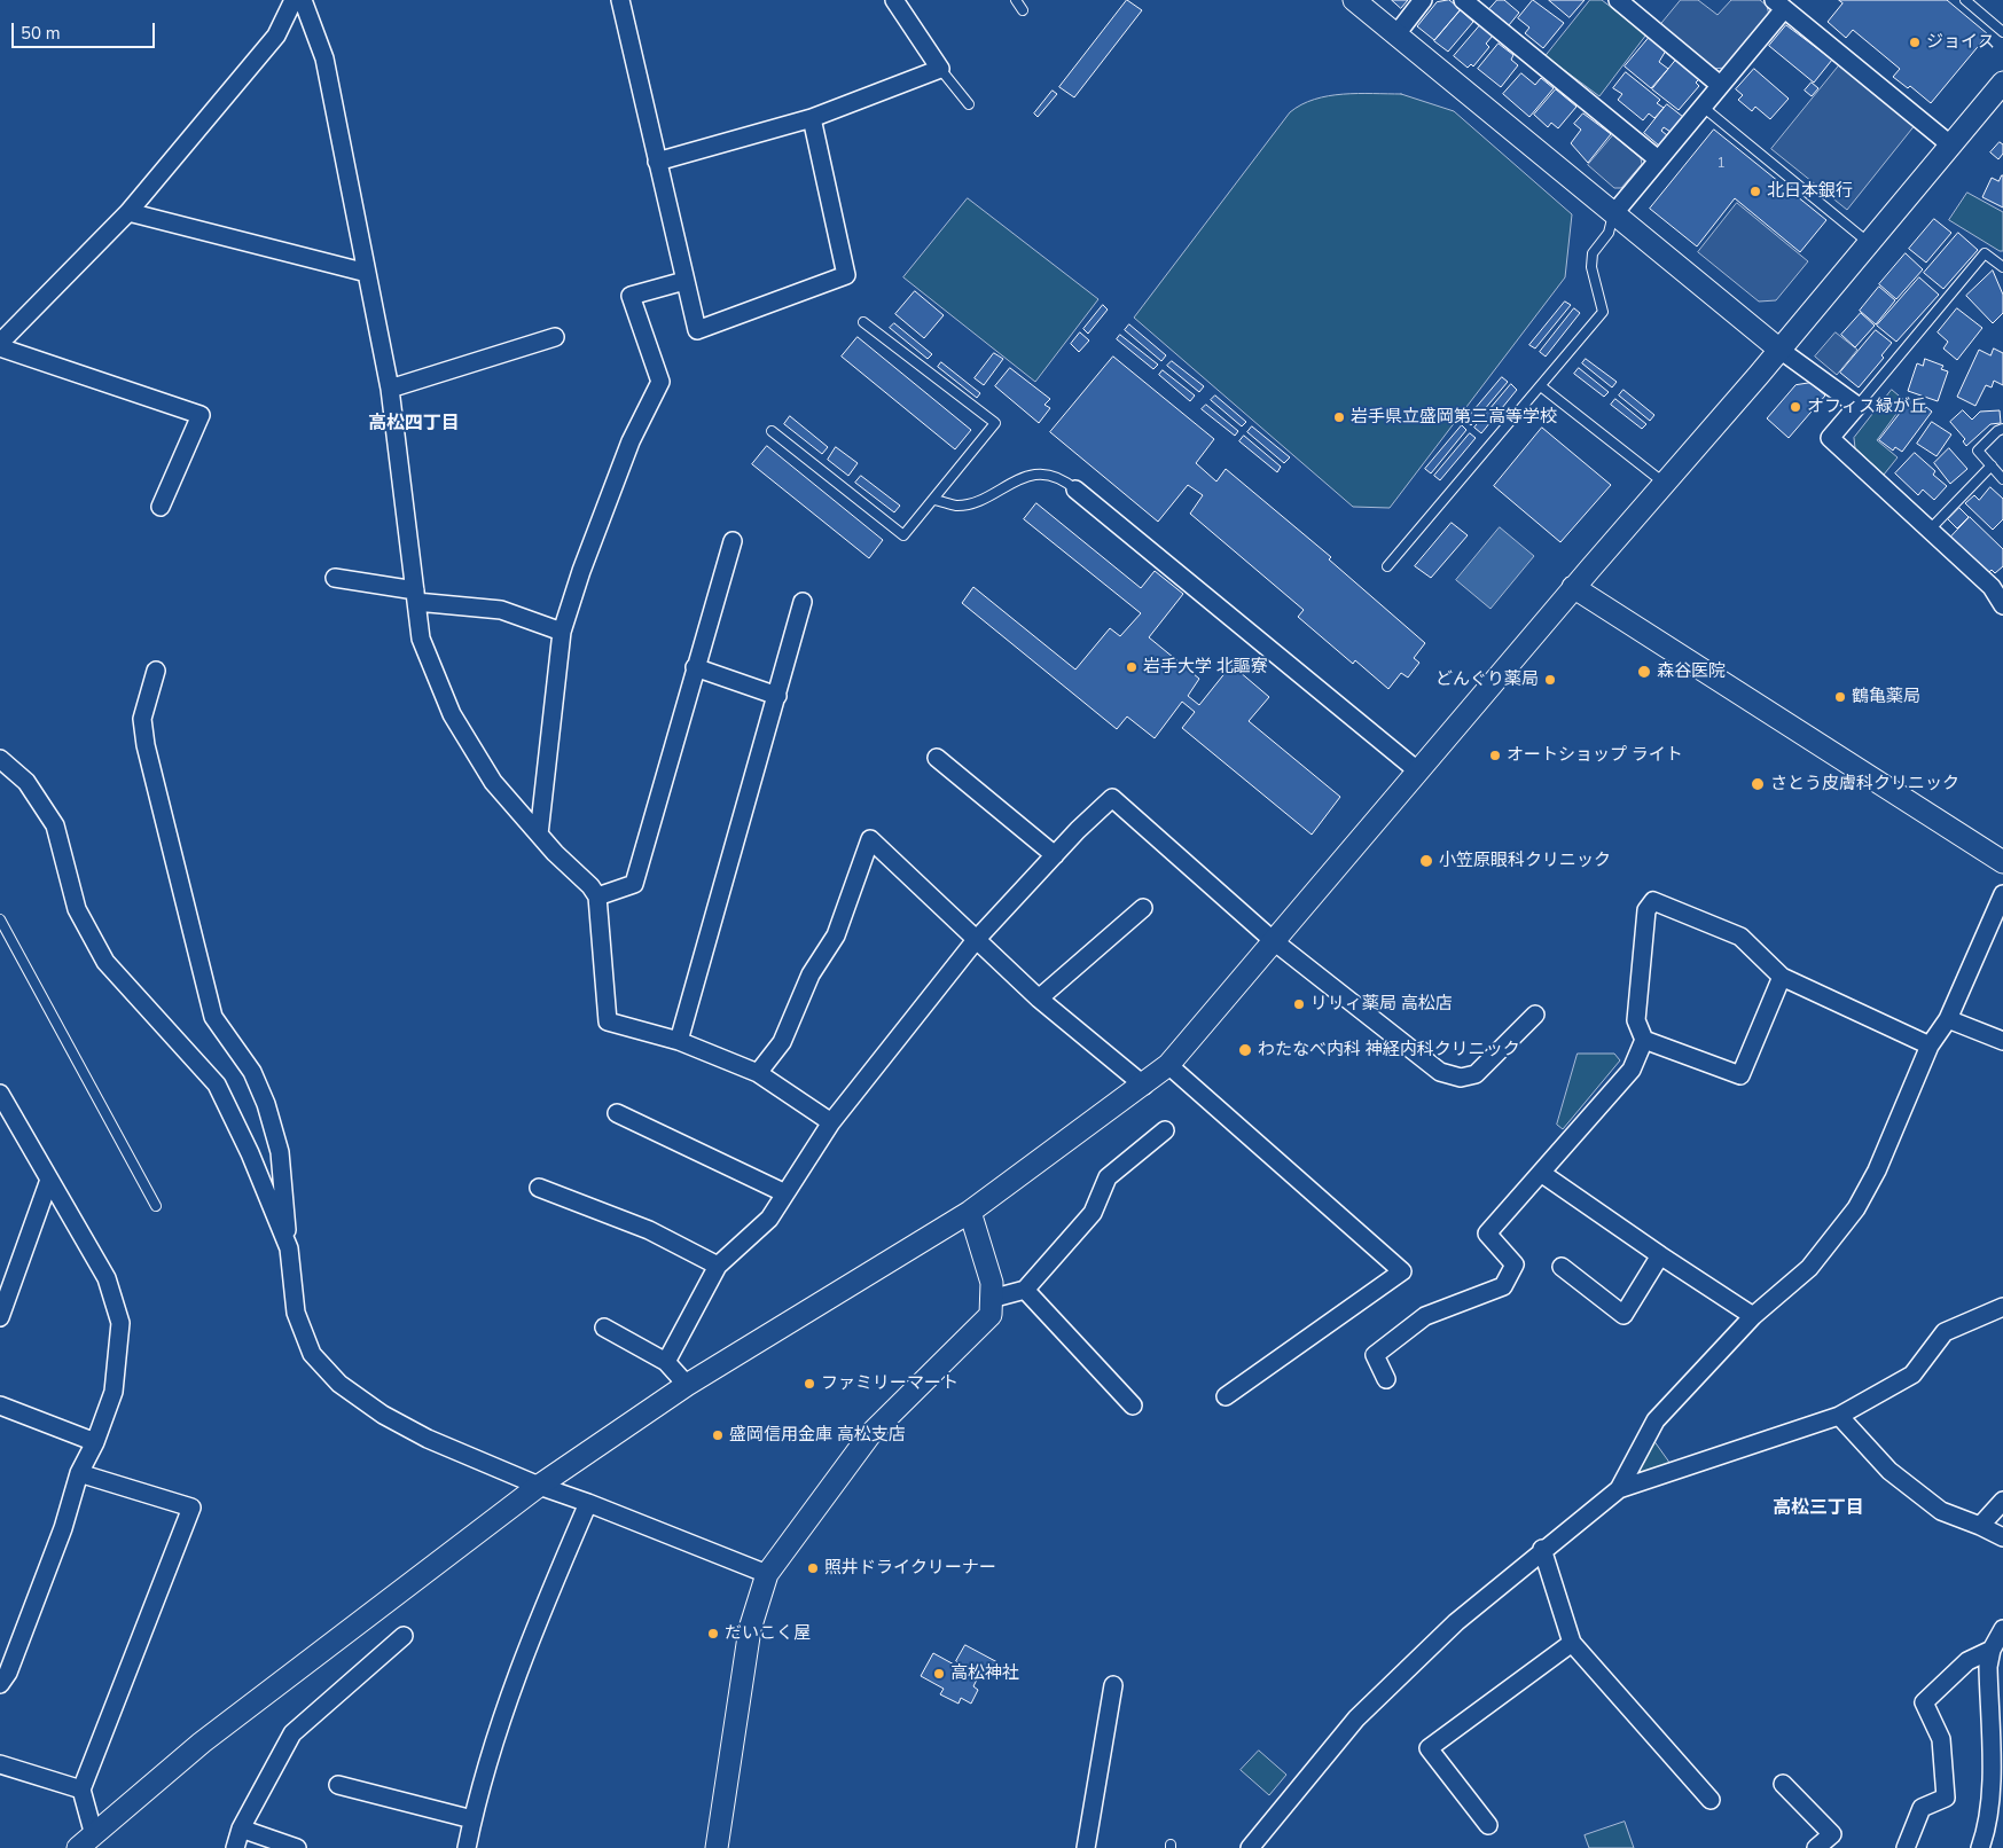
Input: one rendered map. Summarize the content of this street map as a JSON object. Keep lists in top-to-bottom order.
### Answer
{
  "districts": ["高松四丁目", "高松三丁目"],
  "places": [
    "ジョイス",
    "北日本銀行",
    "オフィス緑が丘",
    "岩手県立盛岡第三高等学校",
    "岩手大学 北謳寮",
    "森谷医院",
    "どんぐり薬局",
    "鶴亀薬局",
    "オートショップ ライト",
    "さとう皮膚科クリニック",
    "小笠原眼科クリニック",
    "リリィ薬局 高松店",
    "わたなべ内科 神経内科クリニック",
    "ファミリーマート",
    "盛岡信用金庫 高松支店",
    "照井ドライクリーナー",
    "だいこく屋",
    "高松神社"
  ],
  "house_numbers": ["1"],
  "scale_bar": "50 m"
}
